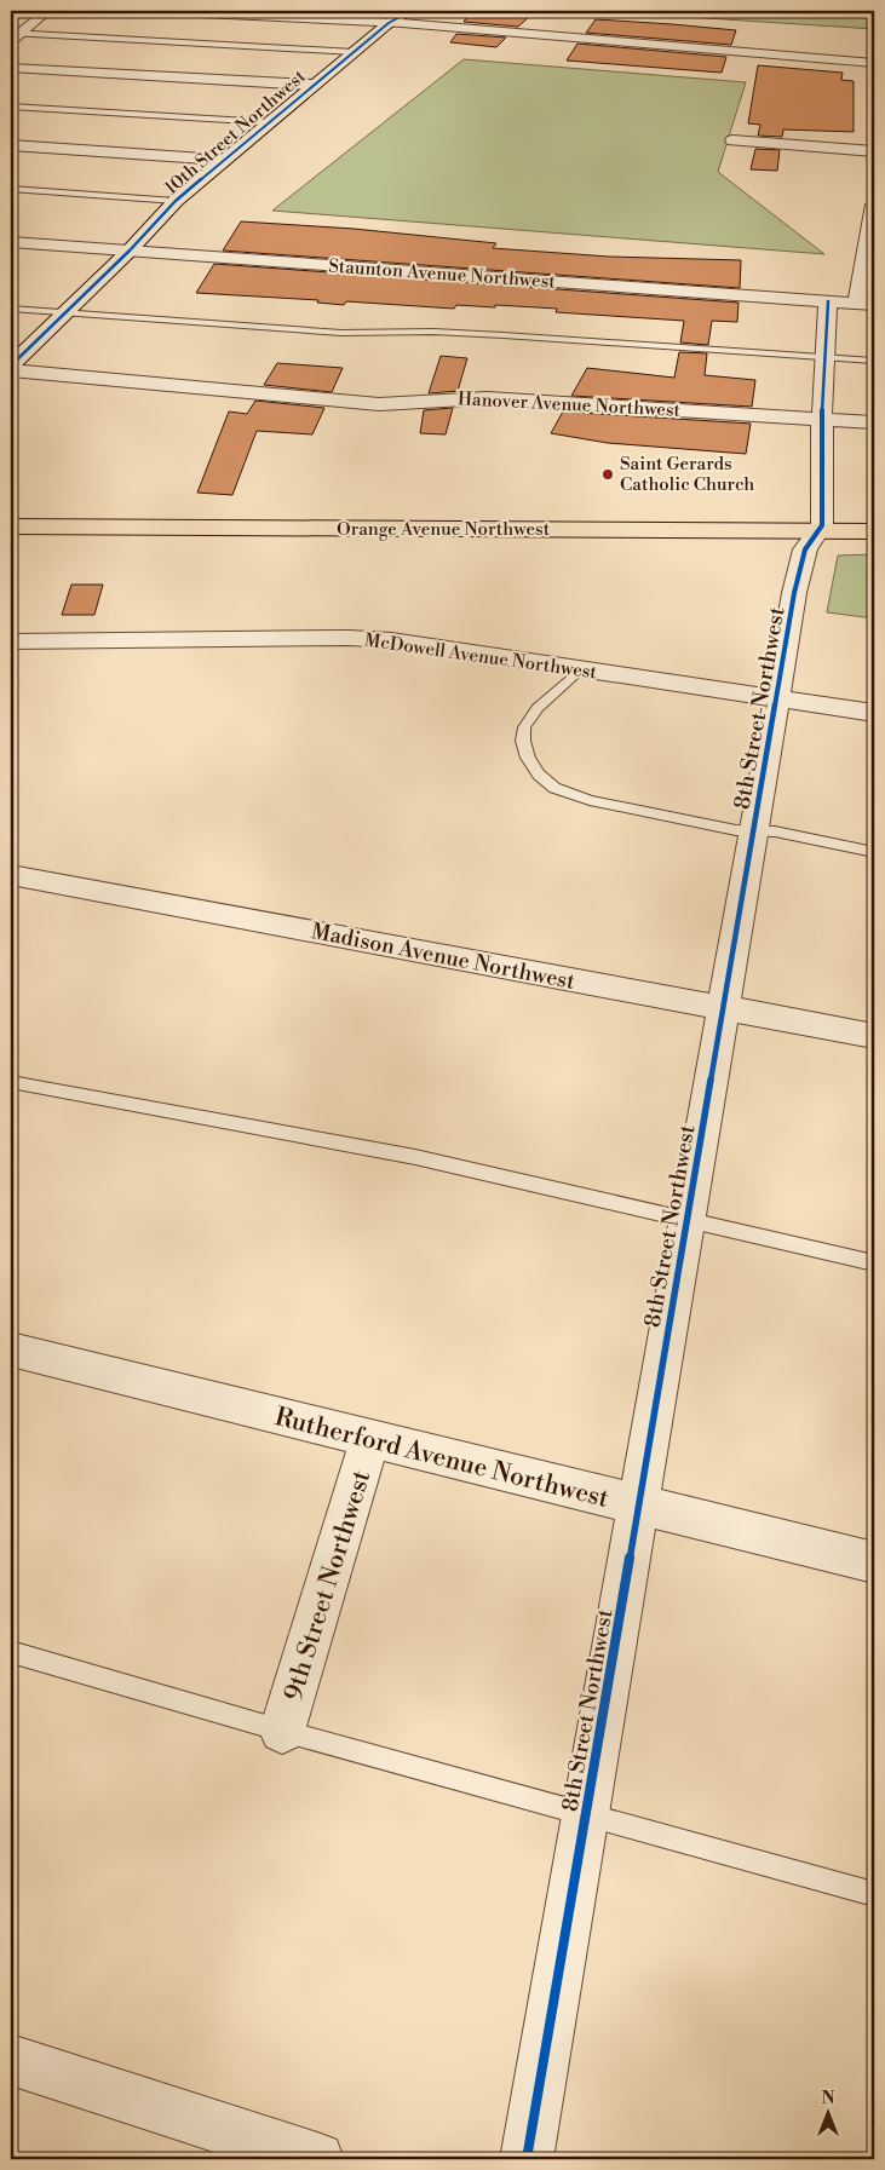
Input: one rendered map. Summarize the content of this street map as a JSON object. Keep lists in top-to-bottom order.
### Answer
{
  "streets": {
    "main road": ["Orange Avenue Northwest"],
    "street": [
      "10th Street Northwest",
      "Staunton Avenue Northwest",
      "Hanover Avenue Northwest",
      "McDowell Avenue Northwest",
      "8th Street Northwest",
      "Madison Avenue Northwest",
      "Rutherford Avenue Northwest",
      "9th Street Northwest"
    ]
  },
  "crossings": [
    ["10th Street Northwest", "Staunton Avenue Northwest"],
    ["Staunton Avenue Northwest", "8th Street Northwest"],
    ["Hanover Avenue Northwest", "8th Street Northwest"],
    ["Orange Avenue Northwest", "8th Street Northwest"],
    ["McDowell Avenue Northwest", "8th Street Northwest"],
    ["8th Street Northwest", "Madison Avenue Northwest"],
    ["8th Street Northwest", "Rutherford Avenue Northwest"],
    ["Rutherford Avenue Northwest", "9th Street Northwest"]
  ],
  "places": ["Saint Gerards Catholic Church"],
  "north": "top"
}
